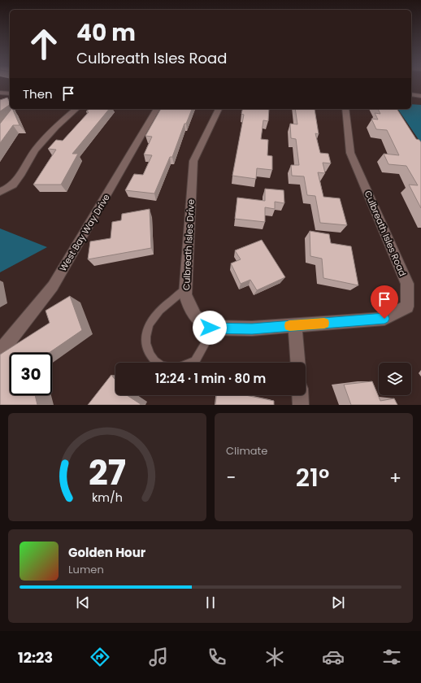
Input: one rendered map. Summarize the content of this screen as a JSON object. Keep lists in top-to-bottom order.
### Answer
{
  "streets": {
    "street": ["West Bay Way Drive", "Culbreath Isles Road", "Culbreath Isles Drive"]
  },
  "page": {
    "turn": ["40 m", "Culbreath Isles Road"],
    "then": "Then",
    "limit": "30",
    "trip": "12:24 · 1 min · 80 m",
    "tile": "Climate",
    "heat": ["−", "21°", "+"],
    "song": ["Golden Hour", "Lumen"],
    "tabs": "12:23",
    "gauge": ["27", "km/h"]
  }
}
